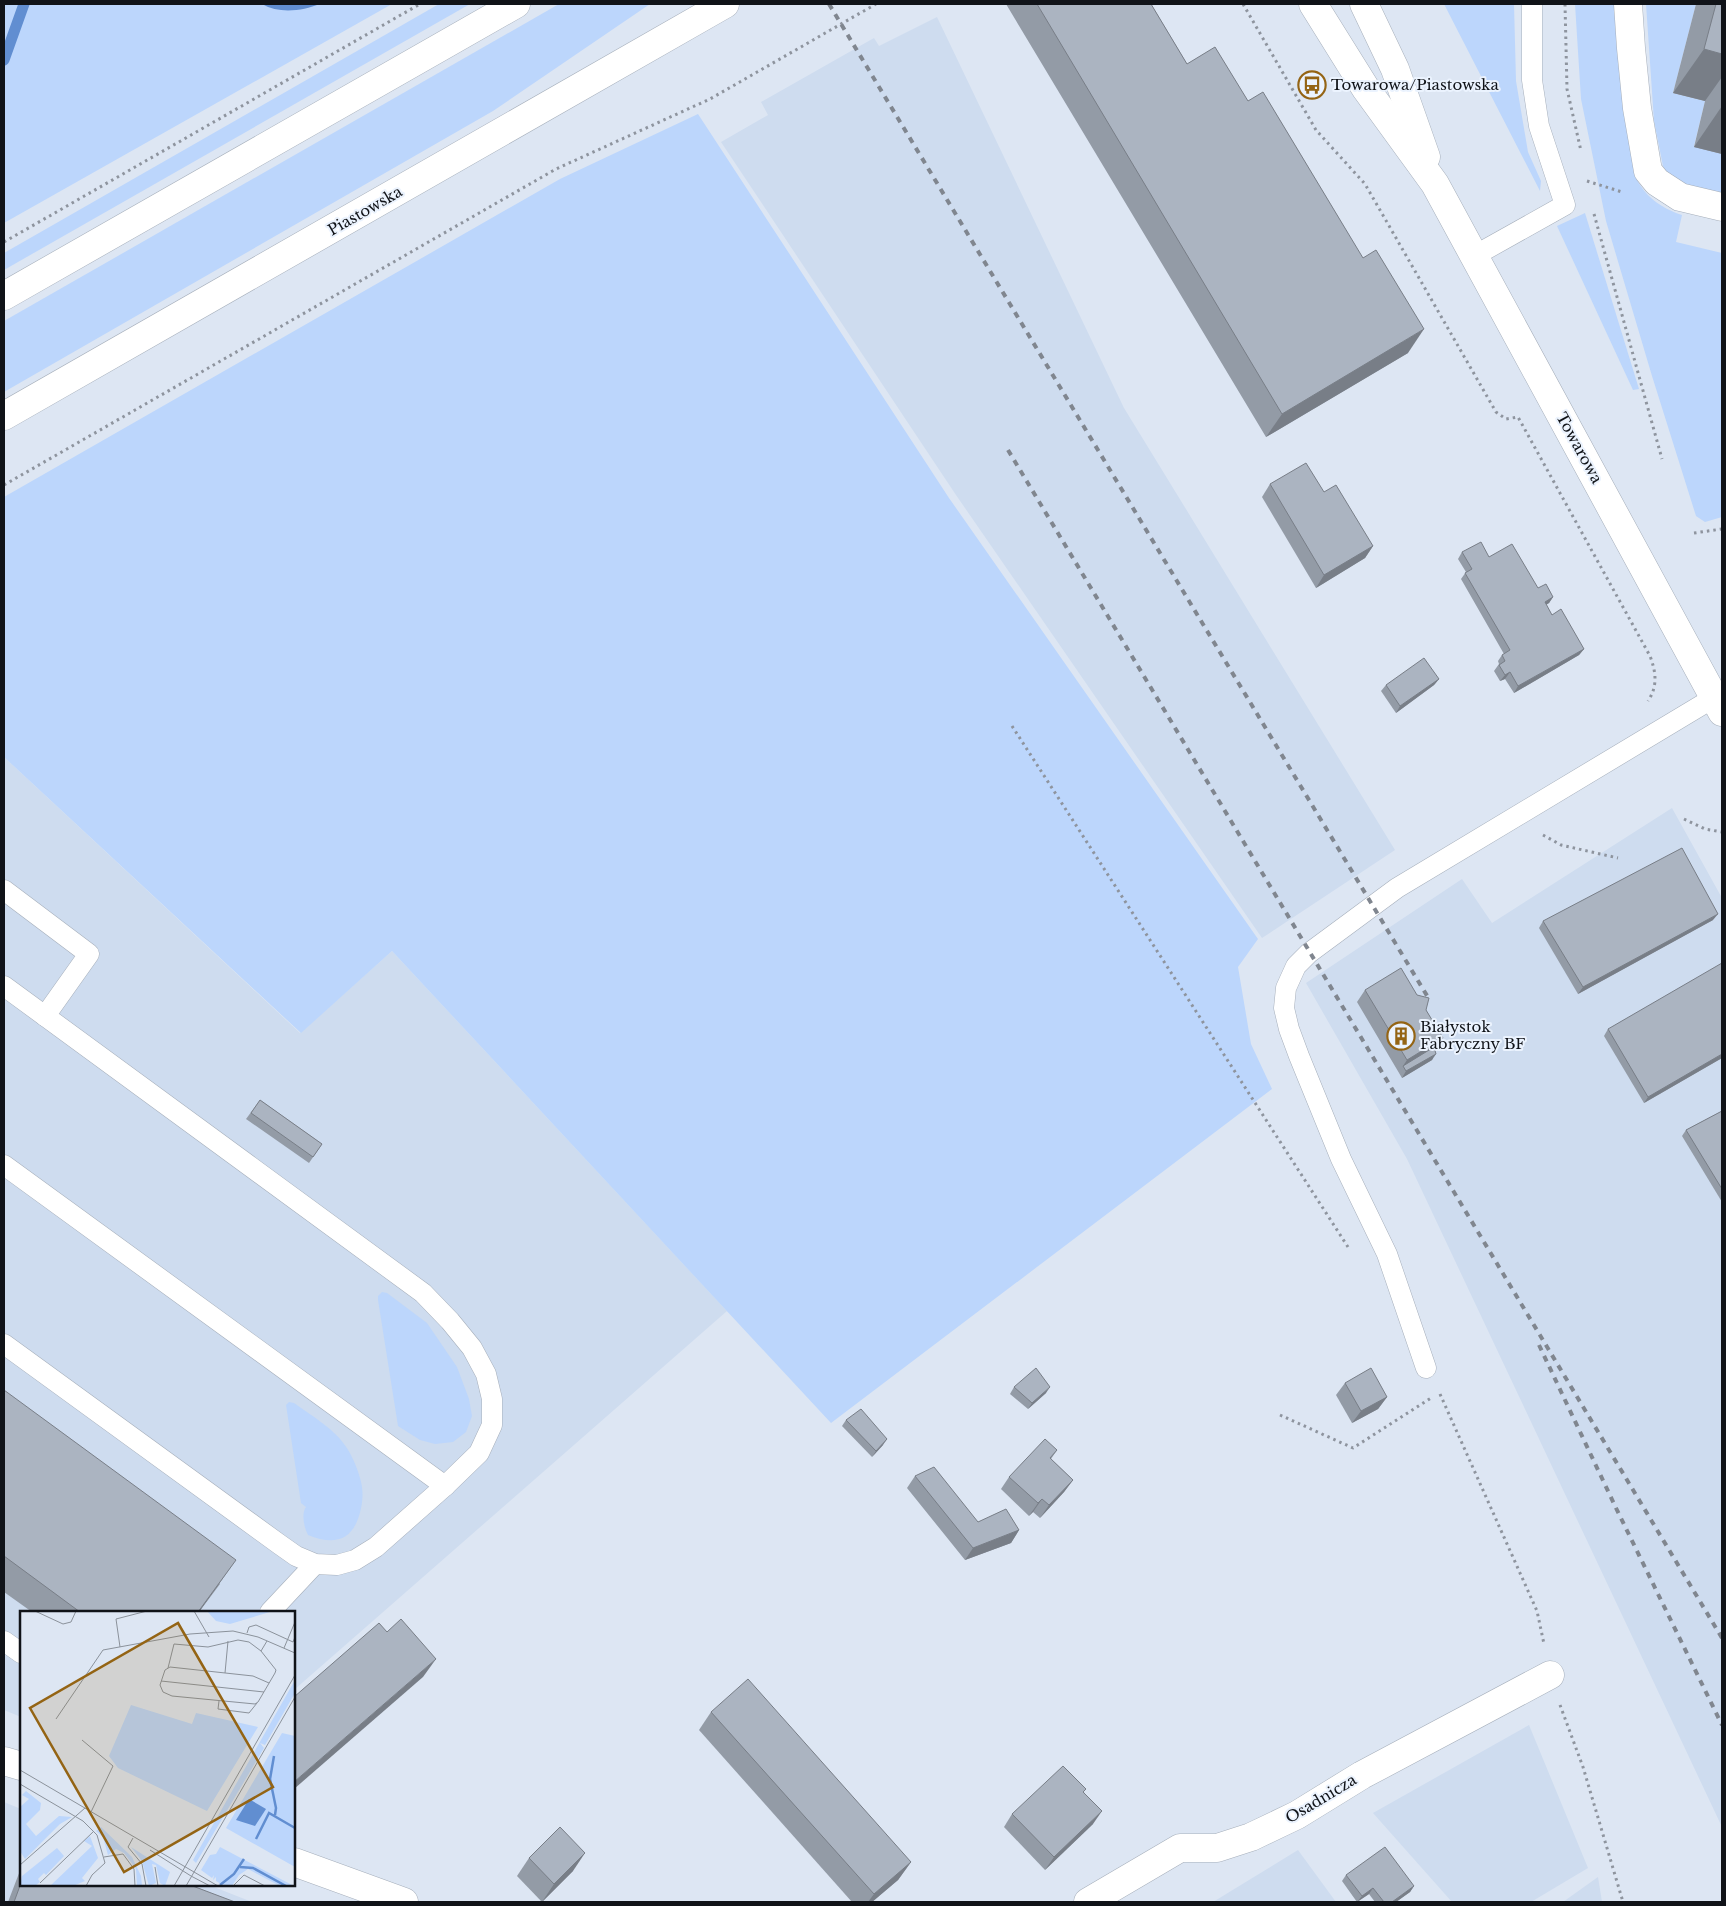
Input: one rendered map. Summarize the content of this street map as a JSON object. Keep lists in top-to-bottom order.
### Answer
{
  "streets": {
    "main road": ["Piastowska", "Towarowa", "Osadnicza"]
  },
  "places": {
    "bus stop": ["Towarowa/Piastowska"],
    "building": ["Białystok Fabryczny BF"]
  }
}
